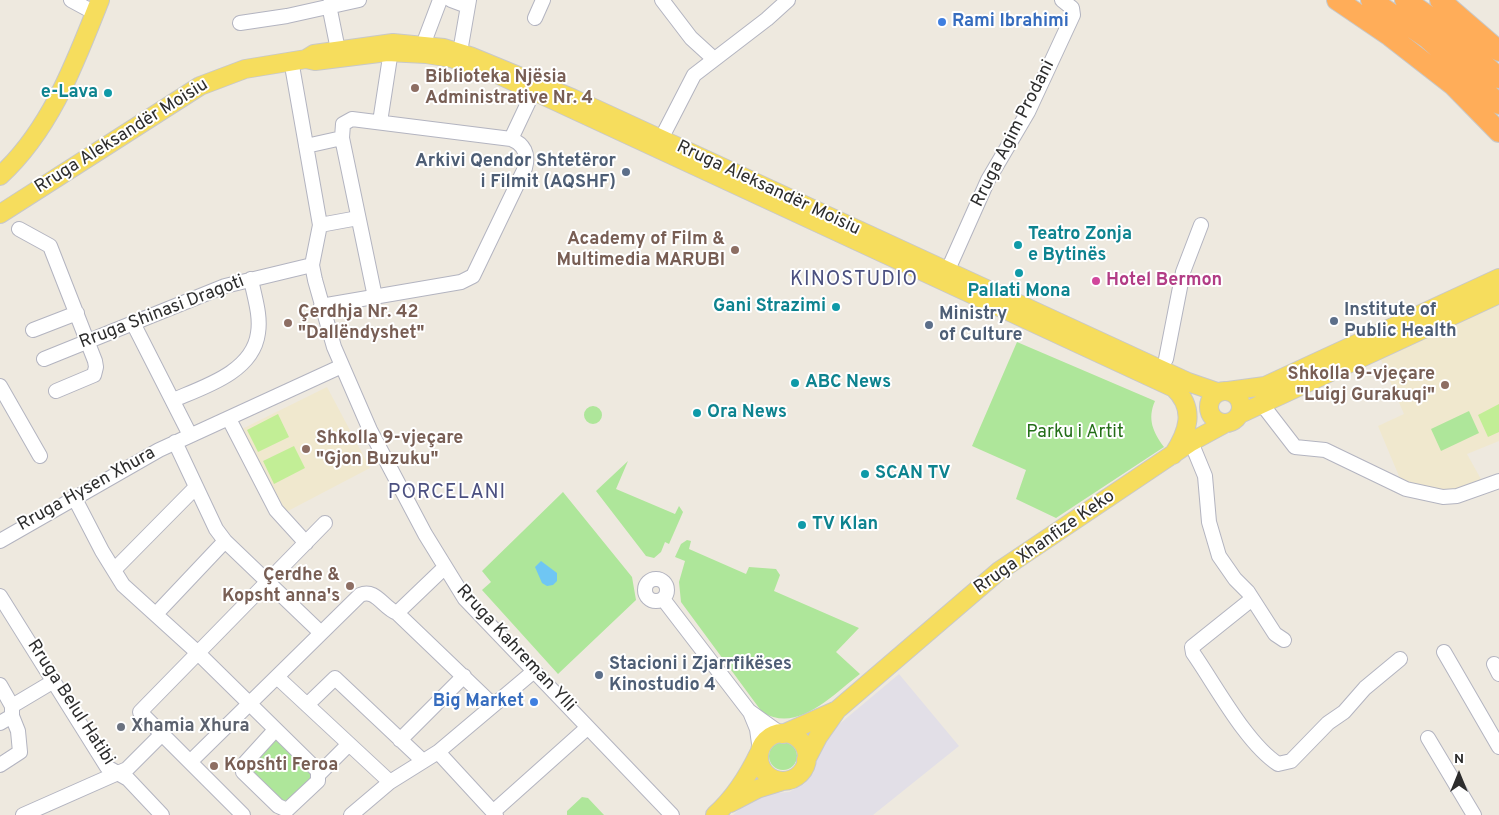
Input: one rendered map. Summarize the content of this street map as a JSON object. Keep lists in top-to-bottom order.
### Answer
{
  "streets": {
    "main road": ["Rruga Aleksandër Moisiu", "Rruga Xhanfize Keko"],
    "street": [
      "Rruga Agim Prodani",
      "Rruga Shinasi Dragoti",
      "Rruga Hysen Xhura",
      "Rruga Kahreman Ylli",
      "Rruga Belul Hatibi"
    ]
  },
  "crossings": [
    ["Rruga Agim Prodani", "Rruga Aleksandër Moisiu"],
    ["Rruga Aleksandër Moisiu", "Rruga Kahreman Ylli"],
    ["Rruga Shinasi Dragoti", "Rruga Kahreman Ylli"],
    ["Rruga Hysen Xhura", "Rruga Kahreman Ylli"]
  ],
  "districts": ["KINOSTUDIO", "PORCELANI"],
  "parks": ["Parku i Artit"],
  "places": [
    "Rami Ibrahimi",
    "Biblioteka Njësia Administrative Nr. 4",
    "e-Lava",
    "Arkivi Qendor Shtetëror i Filmit (AQSHF)",
    "Teatro Zonja e Bytinës",
    "Academy of Film & Multimedia MARUBI",
    "Pallati Mona",
    "Hotel Bermon",
    "Gani Strazimi",
    "Institute of Public Health",
    "Çerdhja Nr. 42 \"Dallëndyshet\"",
    "Ministry of Culture",
    "ABC News",
    "Shkolla 9-vjeçare \"Luigj Gurakuqi\"",
    "Ora News",
    "Shkolla 9-vjeçare \"Gjon Buzuku\"",
    "SCAN TV",
    "TV Klan",
    "Çerdhe & Kopsht anna's",
    "Stacioni i Zjarrfikëses Kinostudio 4",
    "Big Market",
    "Xhamia Xhura",
    "Kopshti Feroa"
  ],
  "north": "top"
}
